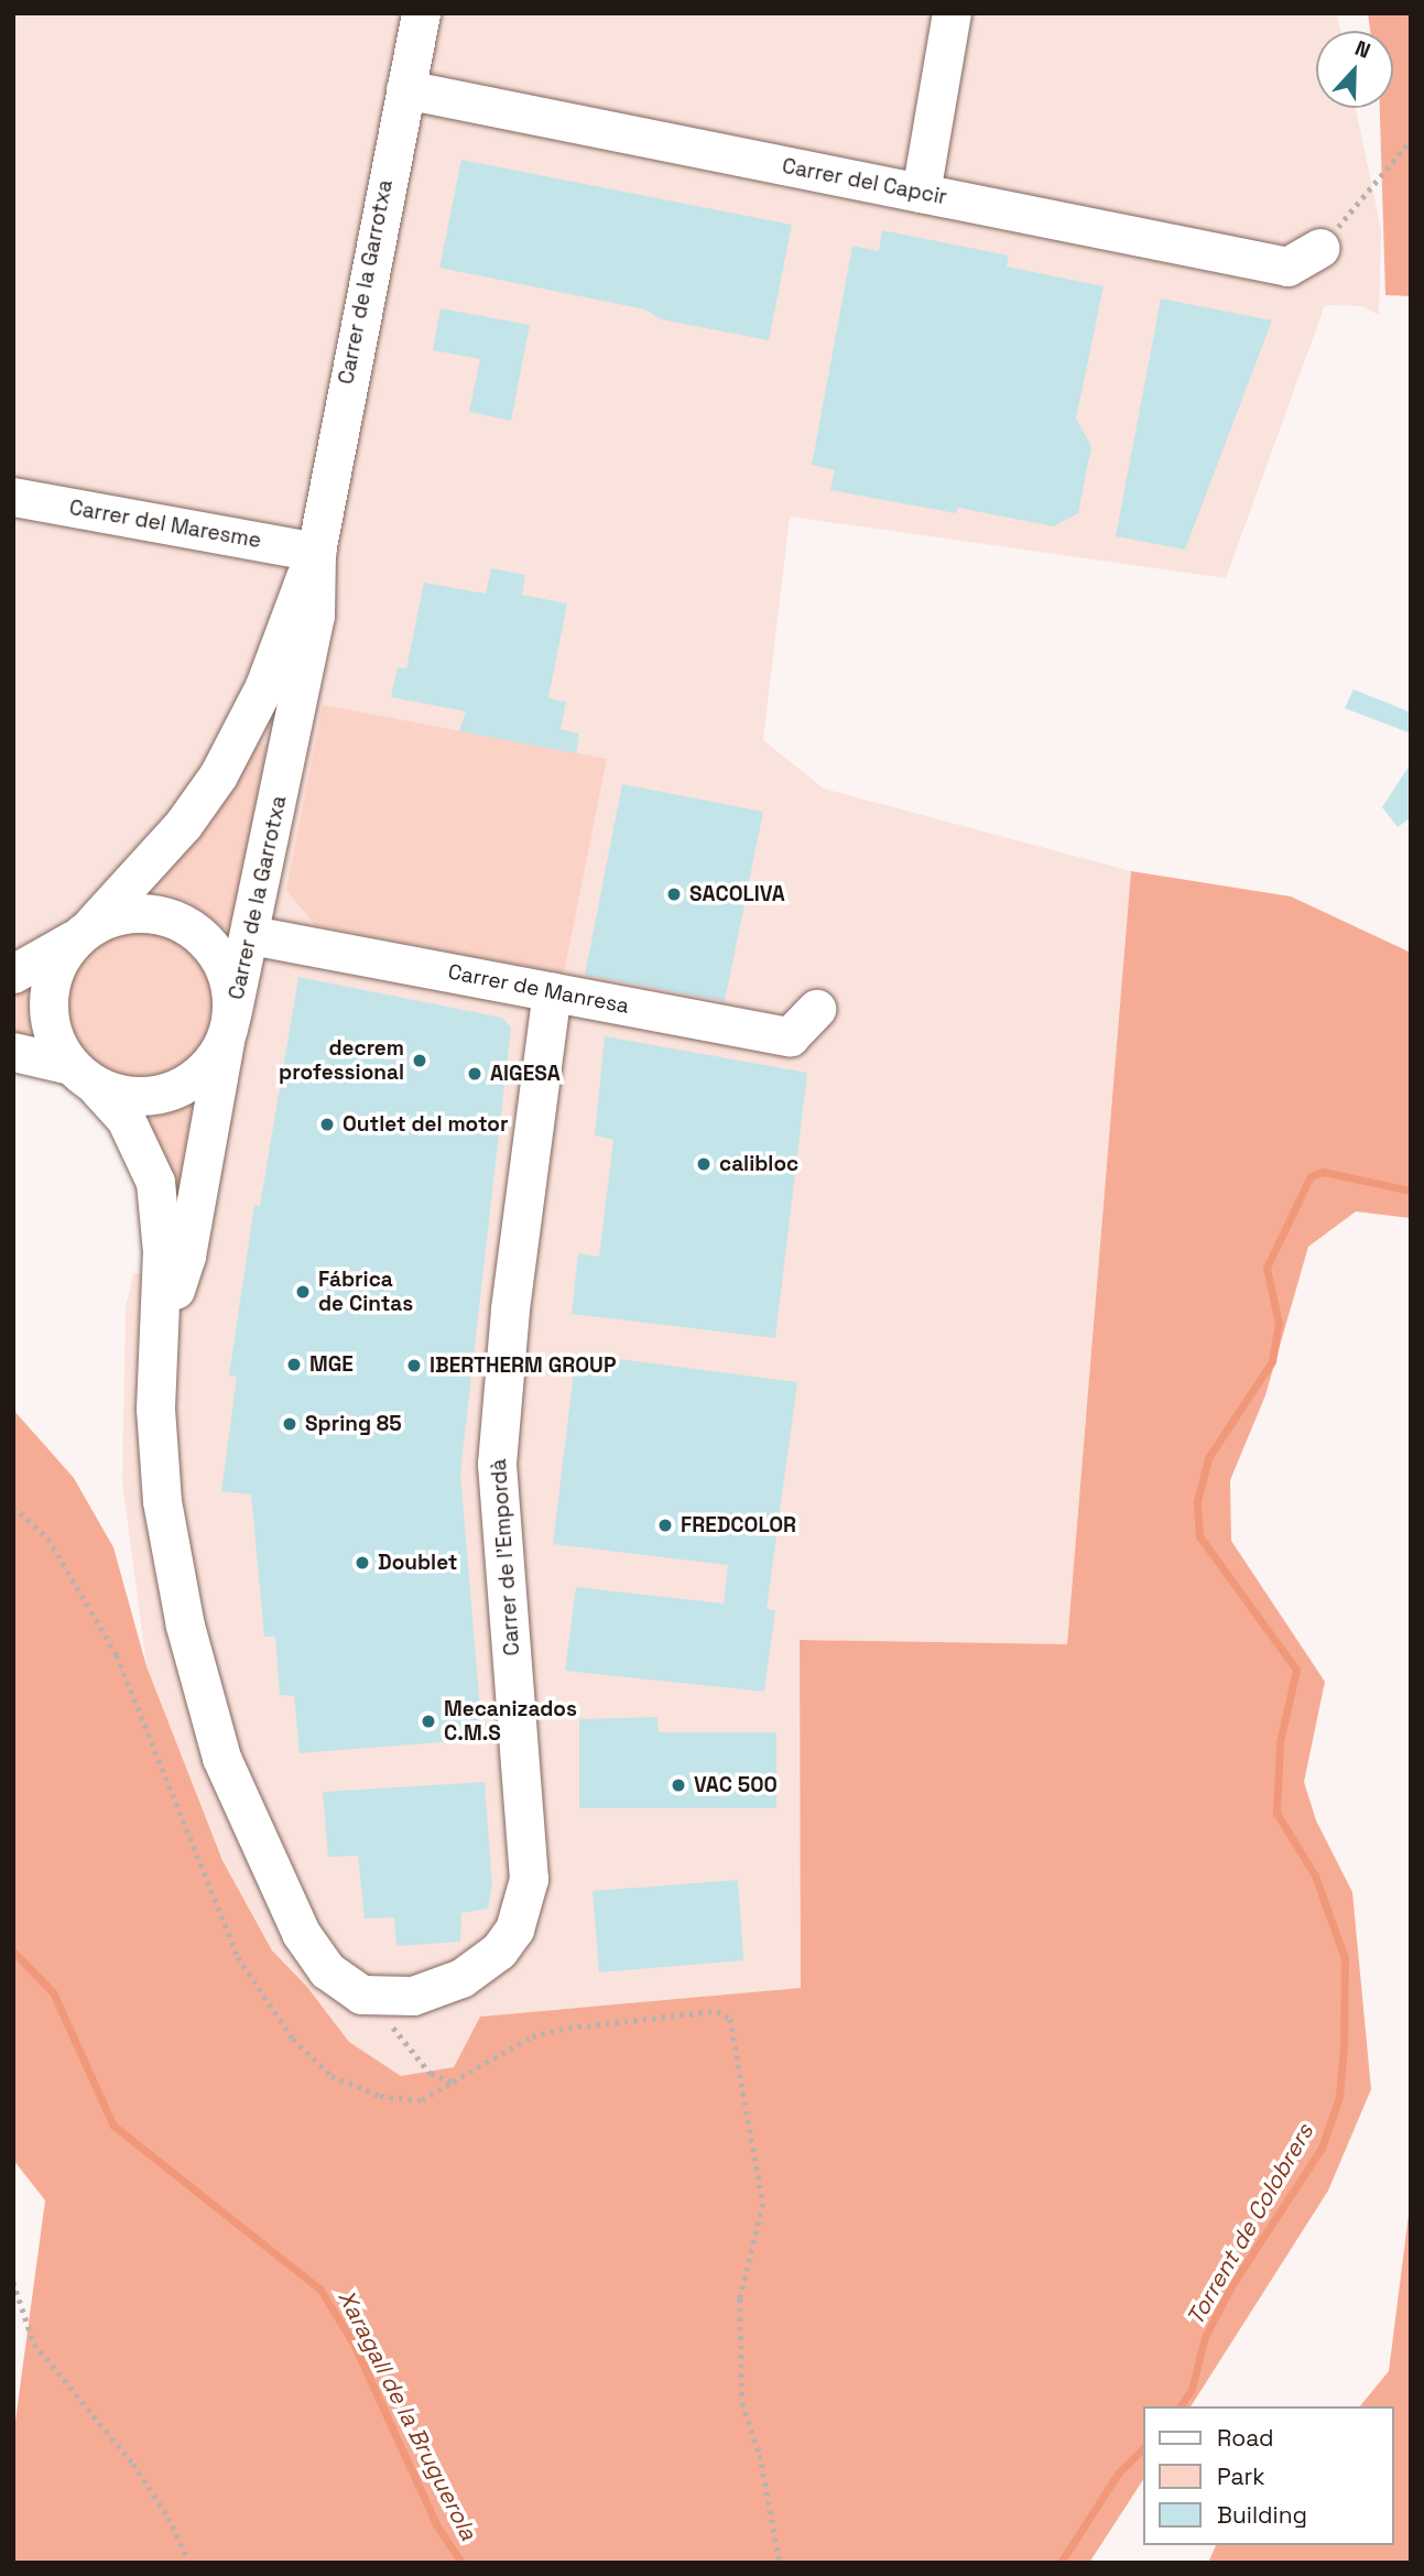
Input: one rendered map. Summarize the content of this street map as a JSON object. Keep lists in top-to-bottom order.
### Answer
{
  "streets": {
    "street": [
      "Carrer del Capcir",
      "Carrer de la Garrotxa",
      "Carrer del Maresme",
      "Carrer de Manresa",
      "Carrer de l'Empordà"
    ]
  },
  "crossings": [
    ["Carrer del Capcir", "Carrer de la Garrotxa"],
    ["Carrer de la Garrotxa", "Carrer del Maresme"],
    ["Carrer de la Garrotxa", "Carrer de Manresa"],
    ["Carrer de la Garrotxa", "Carrer de l'Empordà"],
    ["Carrer de Manresa", "Carrer de l'Empordà"]
  ],
  "water": ["Torrent de Colobrers", "Xaragall de la Bruguerola"],
  "places": [
    "SACOLIVA",
    "decrem professional",
    "AIGESA",
    "Outlet del motor",
    "calibloc",
    "Fábrica de Cintas",
    "MGE",
    "IBERTHERM GROUP",
    "Spring 85",
    "FREDCOLOR",
    "Doublet",
    "Mecanizados C.M.S",
    "VAC 500"
  ],
  "legend": ["Road", "Park", "Building"],
  "north": "top"
}
